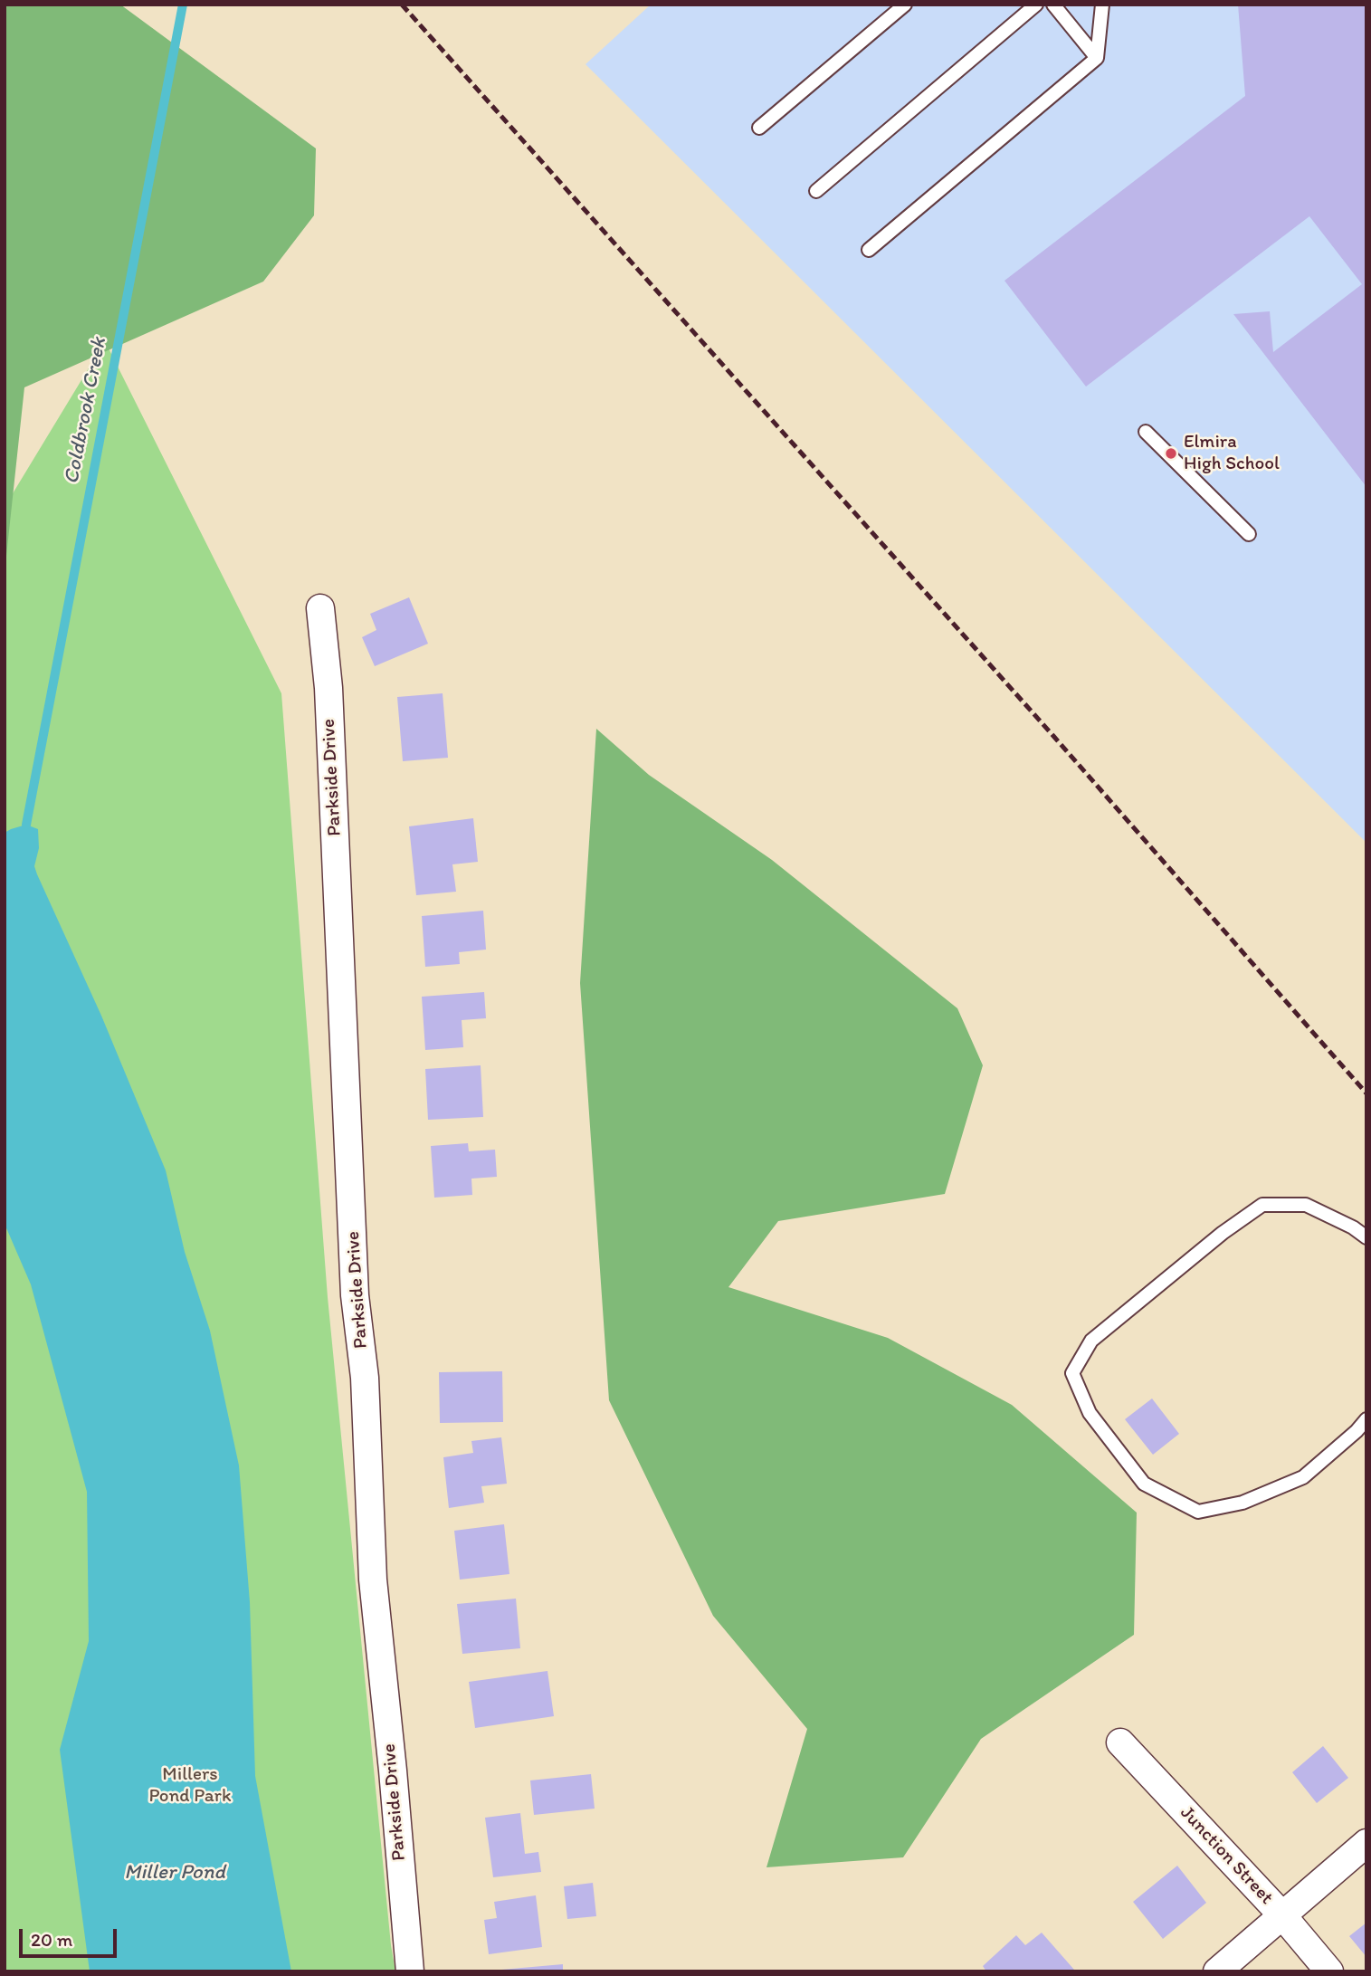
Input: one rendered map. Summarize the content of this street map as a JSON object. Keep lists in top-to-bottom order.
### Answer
{
  "streets": {
    "street": ["Parkside Drive", "Junction Street"]
  },
  "water": ["Coldbrook Creek", "Miller Pond"],
  "parks": ["Millers Pond Park"],
  "places": ["Elmira High School"],
  "scale_bar": "20 m"
}
